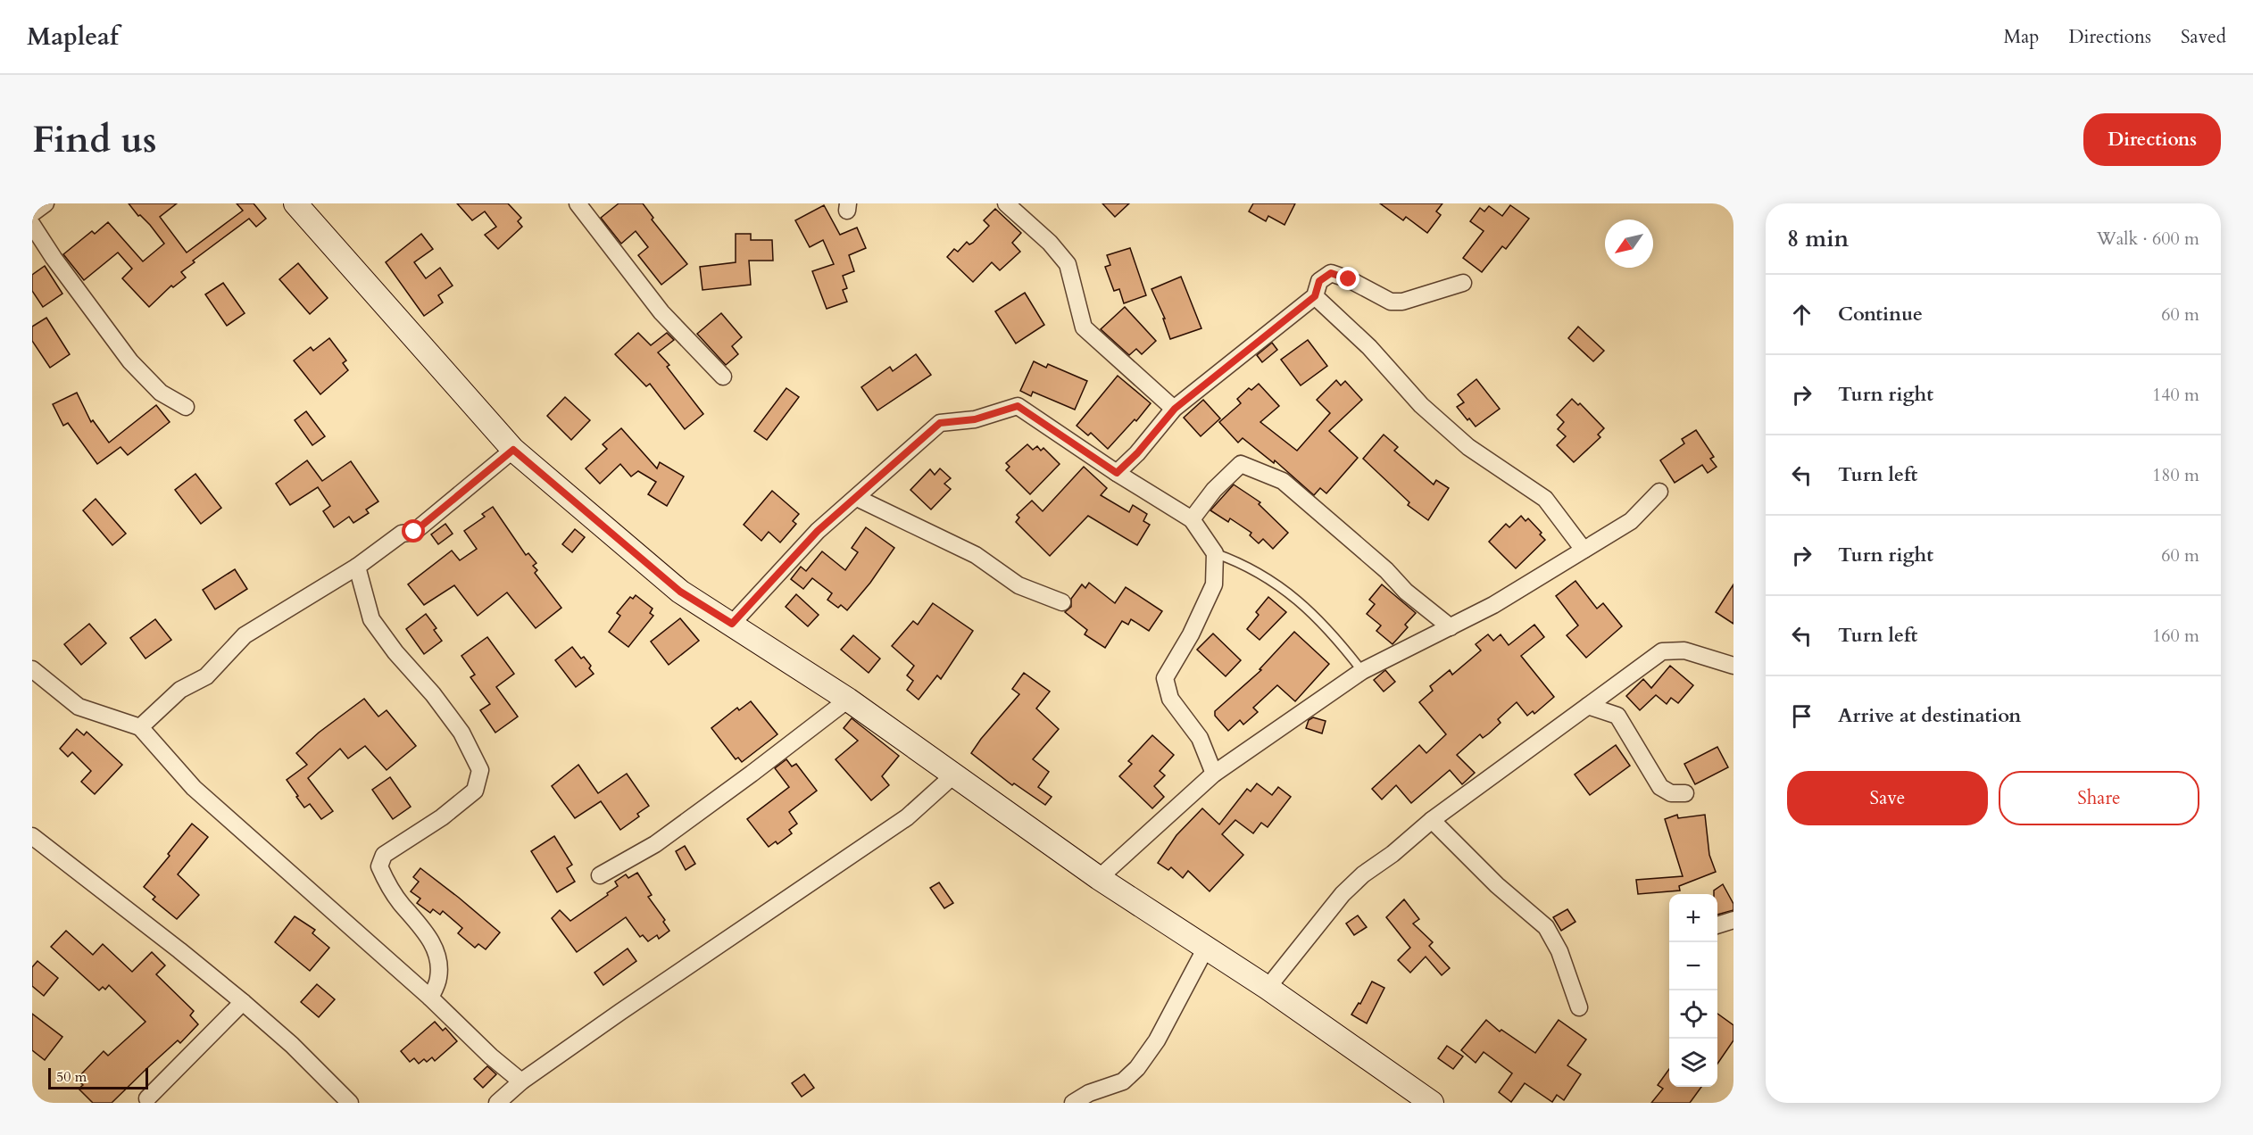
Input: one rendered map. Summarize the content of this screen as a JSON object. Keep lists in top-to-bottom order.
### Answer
{
  "scale_bar": "50 m",
  "north": "bottom left",
  "page": {
    "header": "Mapleaf",
    "nav": ["Map", "Directions", "Saved"],
    "buttons": [
      "Directions",
      ["Save", "Share"]
    ],
    "title": "Find us",
    "heading": ["8 min", "Walk · 600 m"],
    "list": [
      ["Continue", "60 m"],
      ["Turn right", "140 m"],
      ["Turn left", "180 m"],
      ["Turn right", "60 m"],
      ["Turn left", "160 m"],
      "Arrive at destination"
    ],
    "map_buttons": ["+", "−"],
    "scale": "50 m"
  }
}
